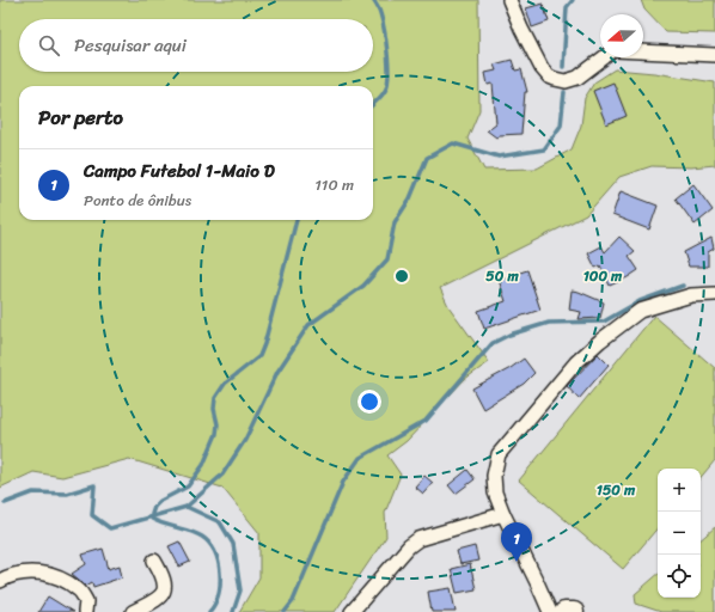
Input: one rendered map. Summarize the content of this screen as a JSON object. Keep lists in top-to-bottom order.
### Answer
{
  "north": "left",
  "page": {
    "search": "Pesquisar aqui",
    "heading": "Por perto",
    "list": [
      {
        "mark": "1",
        "name": "Campo Futebol 1-Maio D",
        "note": "Ponto de ônibus",
        "value": "110 m"
      }
    ],
    "map_buttons": ["+", "−"],
    "pins": "1"
  },
  "rings": ["50 m", "100 m", "150 m"]
}
